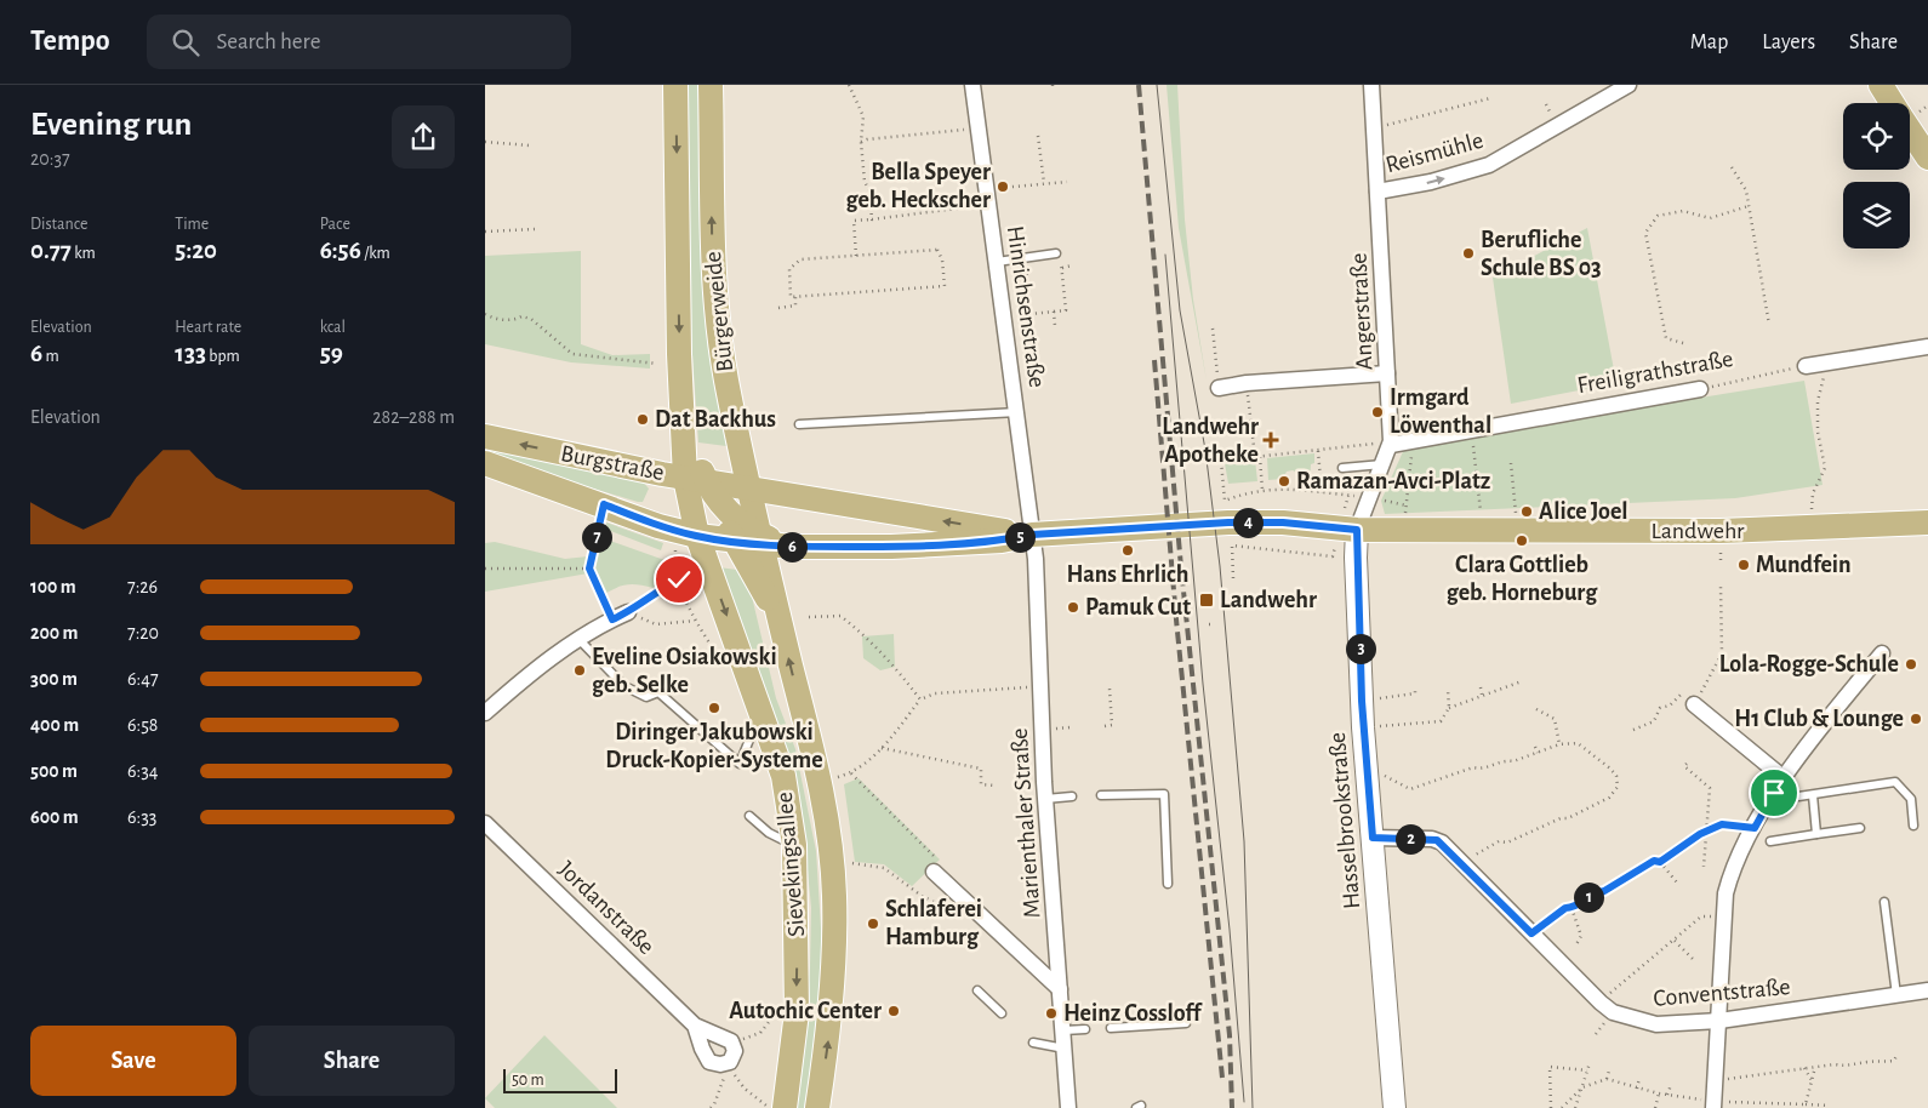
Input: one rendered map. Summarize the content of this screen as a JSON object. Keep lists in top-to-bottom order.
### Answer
{
  "streets": {
    "main road": [
      "Bürgerweide",
      "Burgstraße",
      "Landwehr",
      "Sievekingsallee"
    ],
    "street": [
      "Reismühle",
      "Hinrichsenstraße",
      "Angerstraße",
      "Freiligrathstraße",
      "Hasselbrookstraße",
      "Marienthaler Straße",
      "Jordanstraße",
      "Conventstraße"
    ]
  },
  "crossings": [
    ["Reismühle", "Angerstraße"],
    ["Hinrichsenstraße", "Landwehr"],
    ["Hinrichsenstraße", "Marienthaler Straße"],
    ["Bürgerweide", "Burgstraße"],
    ["Bürgerweide", "Landwehr"],
    ["Bürgerweide", "Sievekingsallee"],
    ["Angerstraße", "Freiligrathstraße"],
    ["Angerstraße", "Landwehr"],
    ["Angerstraße", "Hasselbrookstraße"],
    ["Burgstraße", "Landwehr"],
    ["Burgstraße", "Sievekingsallee"],
    ["Landwehr", "Hasselbrookstraße"],
    ["Landwehr", "Marienthaler Straße"],
    ["Landwehr", "Sievekingsallee"],
    ["Hasselbrookstraße", "Conventstraße"]
  ],
  "one_way": ["Reismühle"],
  "places": {
    "other": [
      "Bella Speyer geb. Heckscher",
      "Berufliche Schule BS 03",
      "Irmgard Löwenthal",
      "Dat Backhus",
      "Ramazan-Avci-Platz",
      "Alice Joel",
      "Clara Gottlieb geb. Horneburg",
      "Hans Ehrlich",
      "Mundfein",
      "Pamuk Cut",
      "Lola-Rogge-Schule",
      "Eveline Osiakowski geb. Selke",
      "Diringer Jakubowski Druck-Kopier-Systeme",
      "H1 Club & Lounge",
      "Schlaferei Hamburg",
      "Autochic Center",
      "Heinz Cossloff"
    ],
    "health": ["Landwehr Apotheke"],
    "transit": ["Landwehr"]
  },
  "scale_bar": "50 m",
  "page": {
    "header": "Tempo",
    "search": "Search here",
    "nav": ["Map", "Layers", "Share"],
    "heading": ["Evening run", "20:37"],
    "stats": [
      ["Distance", "0.77 km"],
      ["Time", "5:20"],
      ["Pace", "6:56 /km"],
      ["Elevation", "6 m"],
      ["Heart rate", "133 bpm"],
      ["kcal", "59"]
    ],
    "chart": ["Elevation", "282–288 m"],
    "pins": [
      "4",
      "5",
      "7",
      "6",
      "3",
      "2",
      "1"
    ],
    "list": [
      {
        "name": "100 m",
        "note": "7:26"
      },
      {
        "name": "200 m",
        "note": "7:20"
      },
      {
        "name": "300 m",
        "note": "6:47"
      },
      {
        "name": "400 m",
        "note": "6:58"
      },
      {
        "name": "500 m",
        "note": "6:34"
      },
      {
        "name": "600 m",
        "note": "6:33"
      }
    ],
    "buttons": ["Save", "Share"],
    "scale": "50 m"
  }
}
